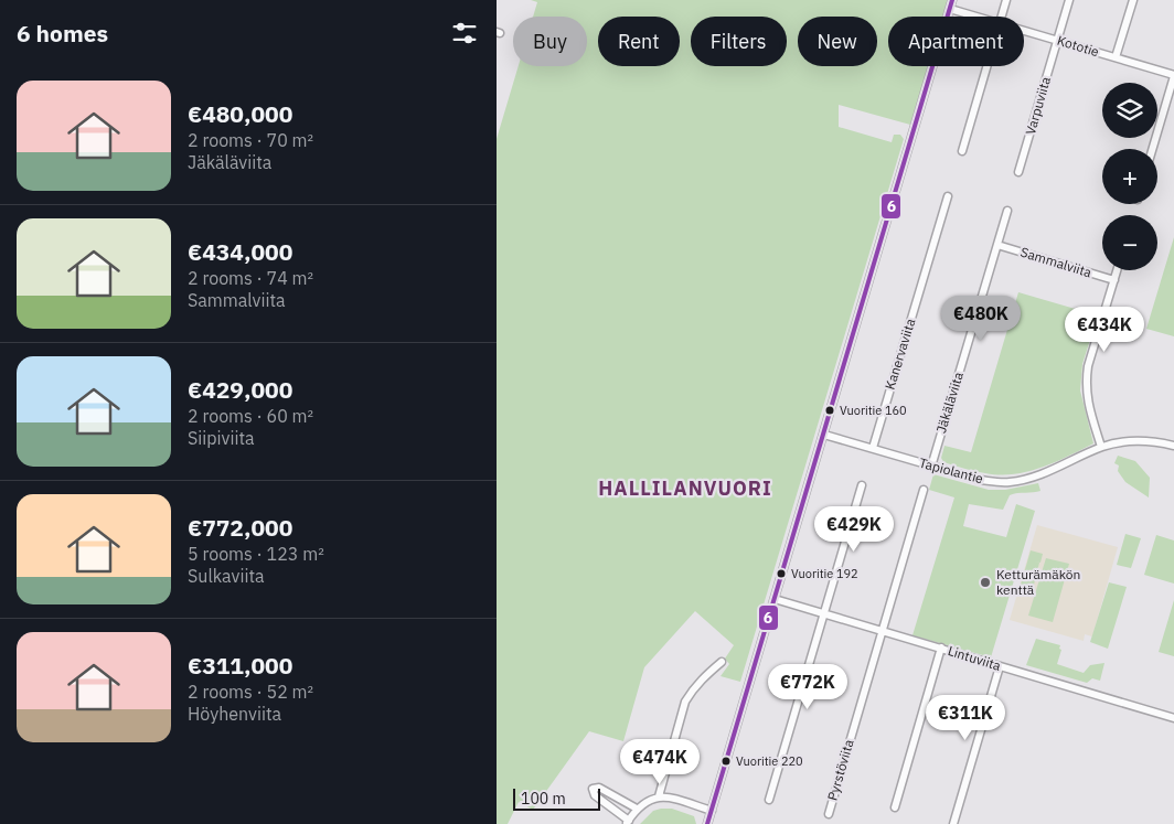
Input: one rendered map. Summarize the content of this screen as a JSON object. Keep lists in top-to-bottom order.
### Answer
{
  "streets": {
    "street": [
      "Kototie",
      "Varpuviita",
      "Sammalviita",
      "Kanervaviita",
      "Jäkäläviita",
      "Tapiolantie",
      "Lintuviita",
      "Pyrstöviita"
    ]
  },
  "crossings": [
    ["Kototie", "Varpuviita"],
    ["Sammalviita", "Jäkäläviita"],
    ["Kanervaviita", "Tapiolantie"],
    ["Jäkäläviita", "Tapiolantie"],
    ["Lintuviita", "Pyrstöviita"]
  ],
  "districts": ["HALLILANVUORI"],
  "places": [
    "Vuoritie 160",
    "Vuoritie 192",
    "Ketturämäkön kenttä",
    "Vuoritie 220"
  ],
  "lines": ["transit line 6"],
  "scale_bar": "100 m",
  "page": {
    "heading": "6 homes",
    "chip": [
      "Buy",
      "Rent",
      "Filters",
      "New",
      "Apartment"
    ],
    "list": [
      {
        "name": "€480,000",
        "note": "2 rooms · 70 m² · Jäkäläviita"
      },
      {
        "name": "€434,000",
        "note": "2 rooms · 74 m² · Sammalviita"
      },
      {
        "name": "€429,000",
        "note": "2 rooms · 60 m² · Siipiviita"
      },
      {
        "name": "€772,000",
        "note": "5 rooms · 123 m² · Sulkaviita"
      },
      {
        "name": "€311,000",
        "note": "2 rooms · 52 m² · Höyhenviita"
      }
    ],
    "map_buttons": ["+", "−"],
    "price": [
      "€480K",
      "€434K",
      "€429K",
      "€772K",
      "€311K",
      "€474K"
    ],
    "scale": "100 m"
  }
}
